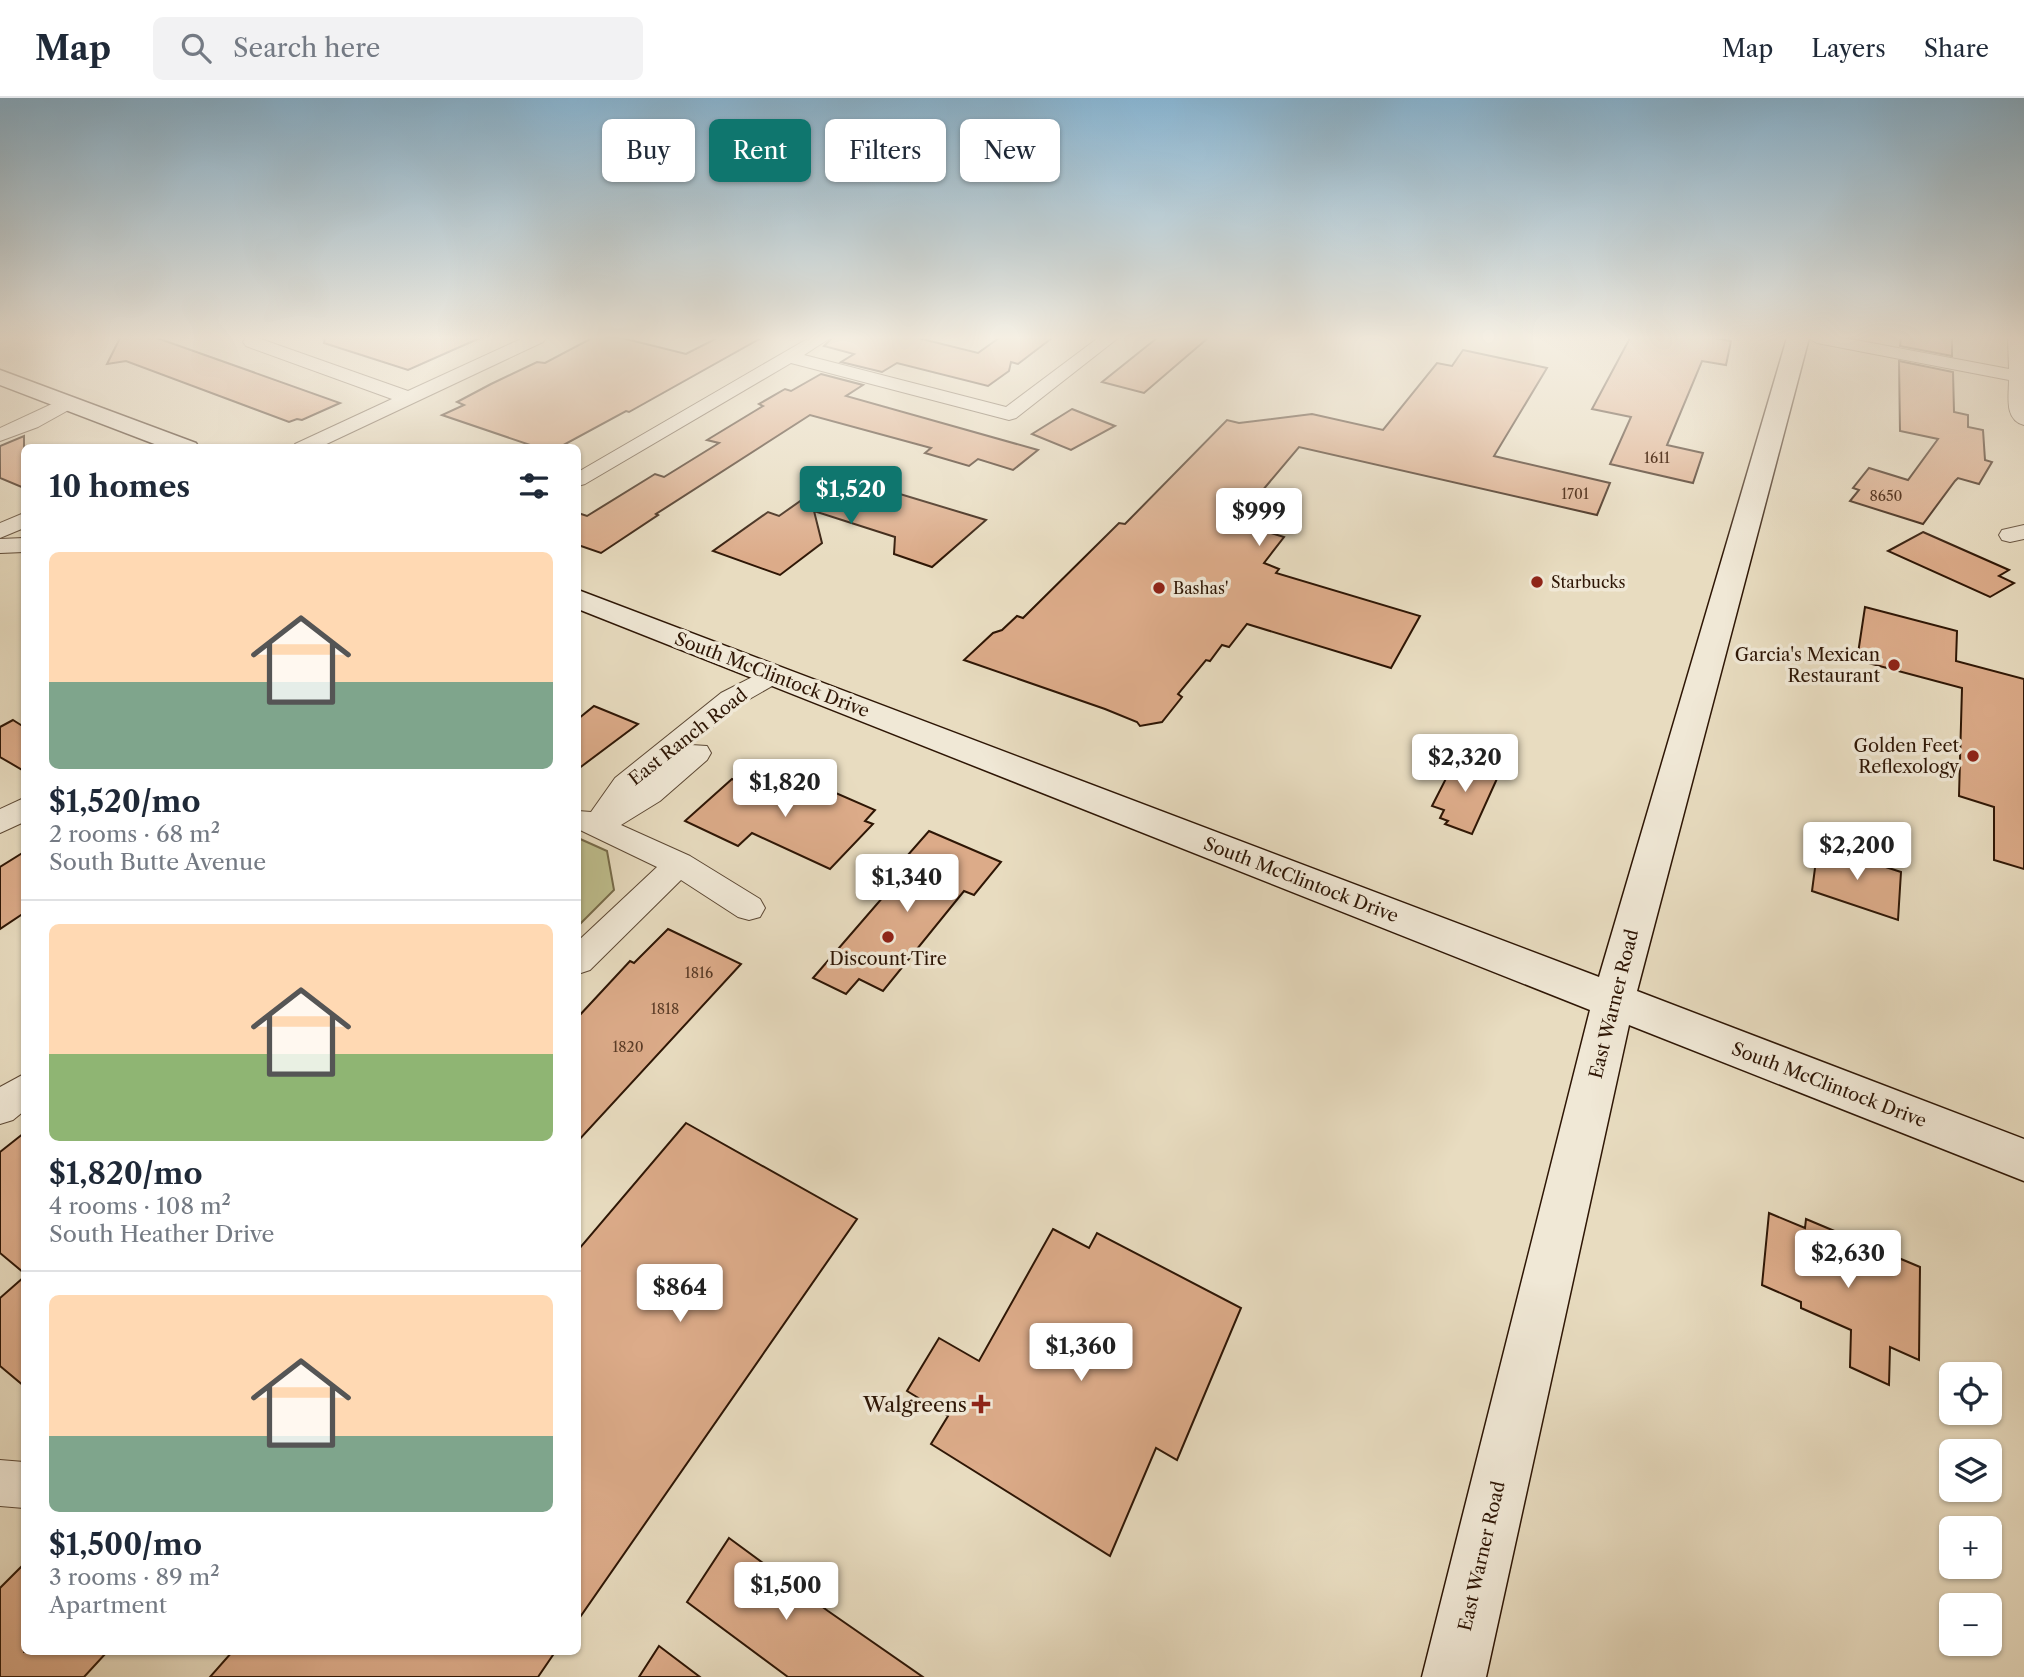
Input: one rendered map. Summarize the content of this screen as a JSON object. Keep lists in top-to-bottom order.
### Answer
{
  "streets": {
    "main road": ["South McClintock Drive", "East Warner Road"],
    "street": ["East Ranch Road"]
  },
  "crossings": [
    ["South McClintock Drive", "East Ranch Road"],
    ["South McClintock Drive", "East Warner Road"]
  ],
  "places": {
    "other": [
      "Starbucks",
      "Bashas'",
      "Garcia's Mexican Restaurant",
      "Golden Feet Reflexology",
      "Discount Tire"
    ],
    "health": ["Walgreens"]
  },
  "house_numbers": [
    "1611",
    "1701",
    "8650",
    "1816",
    "1818",
    "1820"
  ],
  "page": {
    "header": "Map",
    "search": "Search here",
    "nav": ["Map", "Layers", "Share"],
    "chip": [
      "Buy",
      "Rent",
      "Filters",
      "New"
    ],
    "heading": "10 homes",
    "price": [
      "$1,520",
      "$999",
      "$2,320",
      "$1,820",
      "$2,200",
      "$1,340",
      "$2,630",
      "$864",
      "$1,360",
      "$1,500"
    ],
    "list": [
      {
        "name": "$1,520/mo",
        "note": "2 rooms · 68 m² · South Butte Avenue"
      },
      {
        "name": "$1,820/mo",
        "note": "4 rooms · 108 m² · South Heather Drive"
      },
      {
        "name": "$1,500/mo",
        "note": "3 rooms · 89 m² · Apartment"
      }
    ],
    "map_buttons": ["+", "−"]
  }
}
